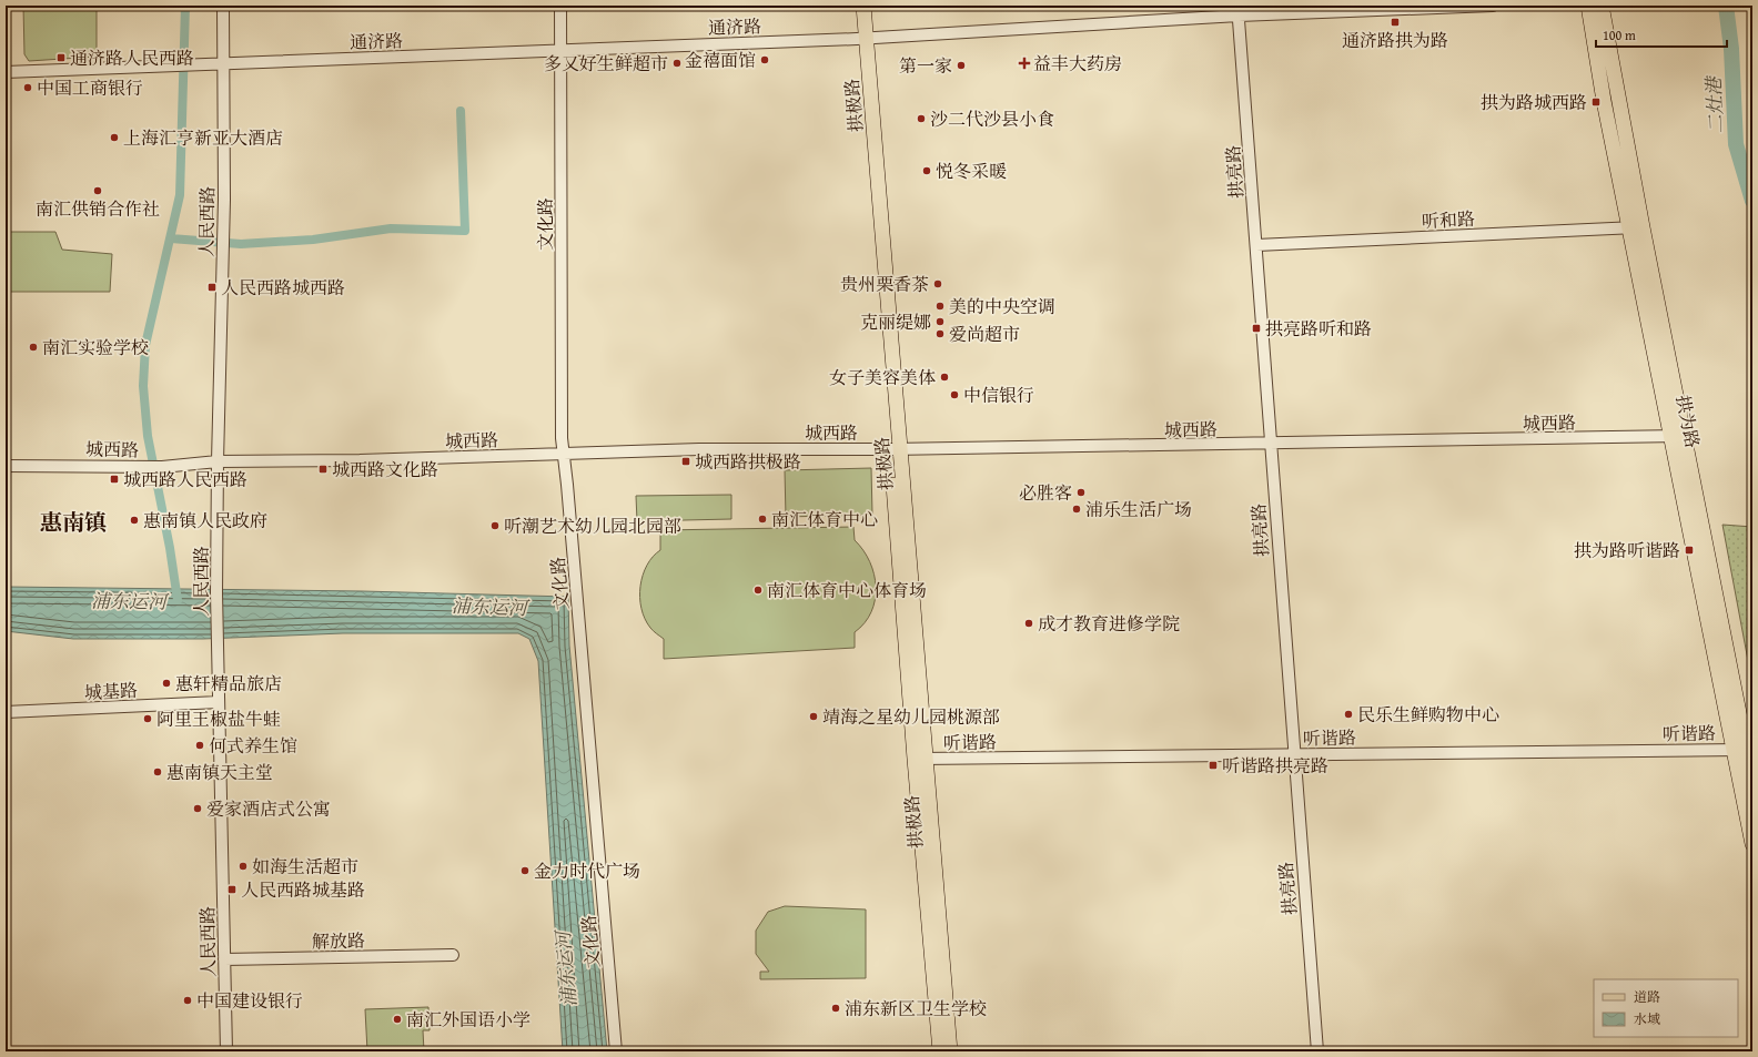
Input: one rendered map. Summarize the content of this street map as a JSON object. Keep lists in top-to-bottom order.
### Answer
{
  "streets": {
    "main road": ["拱极路", "拱为路"],
    "street": [
      "通济路",
      "拱亮路",
      "听和路",
      "人民西路",
      "文化路",
      "城西路",
      "城基路",
      "听谐路",
      "解放路"
    ]
  },
  "crossings": [
    ["通济路", "拱极路"],
    ["通济路", "拱亮路"],
    ["通济路", "人民西路"],
    ["通济路", "文化路"],
    ["拱极路", "城西路"],
    ["拱极路", "听谐路"],
    ["拱亮路", "听和路"],
    ["拱亮路", "城西路"],
    ["拱亮路", "听谐路"],
    ["听和路", "拱为路"],
    ["人民西路", "城西路"],
    ["人民西路", "城基路"],
    ["人民西路", "解放路"],
    ["文化路", "城西路"],
    ["拱为路", "城西路"],
    ["拱为路", "听谐路"]
  ],
  "districts": ["惠南镇"],
  "water": ["二灶港", "浦东运河"],
  "places": {
    "transit": [
      "通济路拱为路",
      "通济路人民西路",
      "拱为路城西路",
      "人民西路城西路",
      "拱亮路听和路",
      "城西路拱极路",
      "城西路文化路",
      "城西路人民西路",
      "拱为路听谐路",
      "听谐路拱亮路",
      "人民西路城基路"
    ],
    "other": [
      "金禧面馆",
      "多又好生鲜超市",
      "第一家",
      "中国工商银行",
      "沙二代沙县小食",
      "上海汇亨新亚大酒店",
      "悦冬采暖",
      "南汇供销合作社",
      "贵州栗香茶",
      "美的中央空调",
      "克丽缇娜",
      "爱尚超市",
      "南汇实验学校",
      "女子美容美体",
      "中信银行",
      "必胜客",
      "浦乐生活广场",
      "南汇体育中心",
      "惠南镇人民政府",
      "听潮艺术幼儿园北园部",
      "南汇体育中心体育场",
      "成才教育进修学院",
      "惠轩精品旅店",
      "民乐生鲜购物中心",
      "靖海之星幼儿园桃源部",
      "阿里王椒盐牛蛙",
      "何式养生馆",
      "惠南镇天主堂",
      "爱家酒店式公寓",
      "如海生活超市",
      "金力时代广场",
      "中国建设银行",
      "浦东新区卫生学校",
      "南汇外国语小学"
    ],
    "health": ["益丰大药房"]
  },
  "legend": ["道路", "水域"],
  "scale_bar": "100 m"
}
